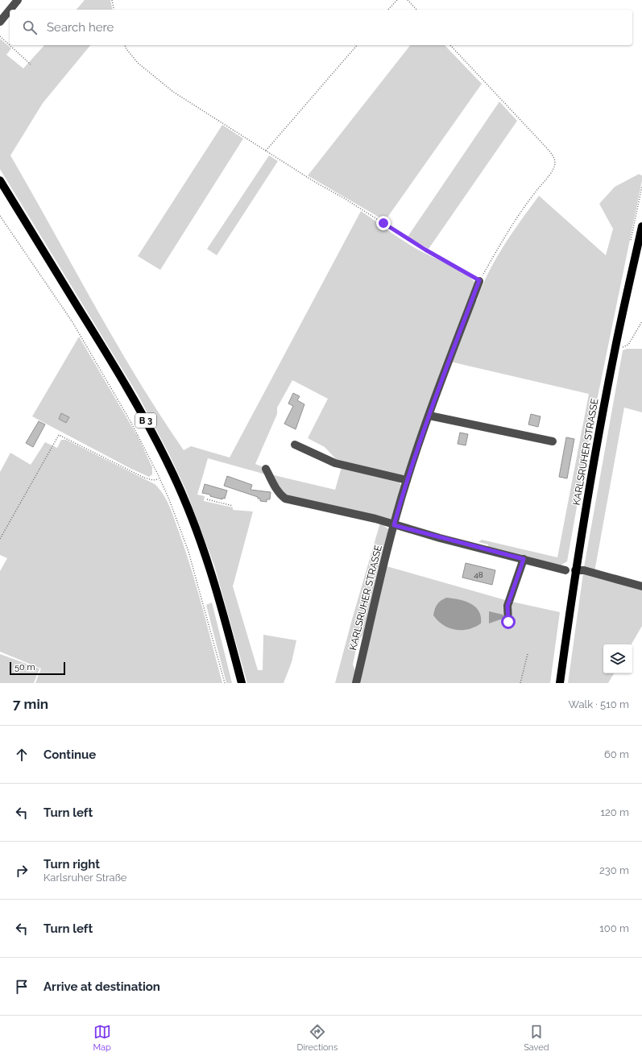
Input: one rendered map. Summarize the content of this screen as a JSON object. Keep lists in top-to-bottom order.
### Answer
{
  "streets": {
    "main road": ["B 3", "KARLSRUHER STRASSE"]
  },
  "house_numbers": ["48"],
  "scale_bar": "50 m",
  "page": {
    "search": "Search here",
    "scale": "50 m",
    "heading": ["7 min", "Walk · 510 m"],
    "list": [
      ["Continue", "60 m"],
      ["Turn left", "120 m"],
      ["Turn right", "Karlsruher Straße", "230 m"],
      ["Turn left", "100 m"],
      "Arrive at destination"
    ],
    "nav": ["Map", "Directions", "Saved"]
  }
}
